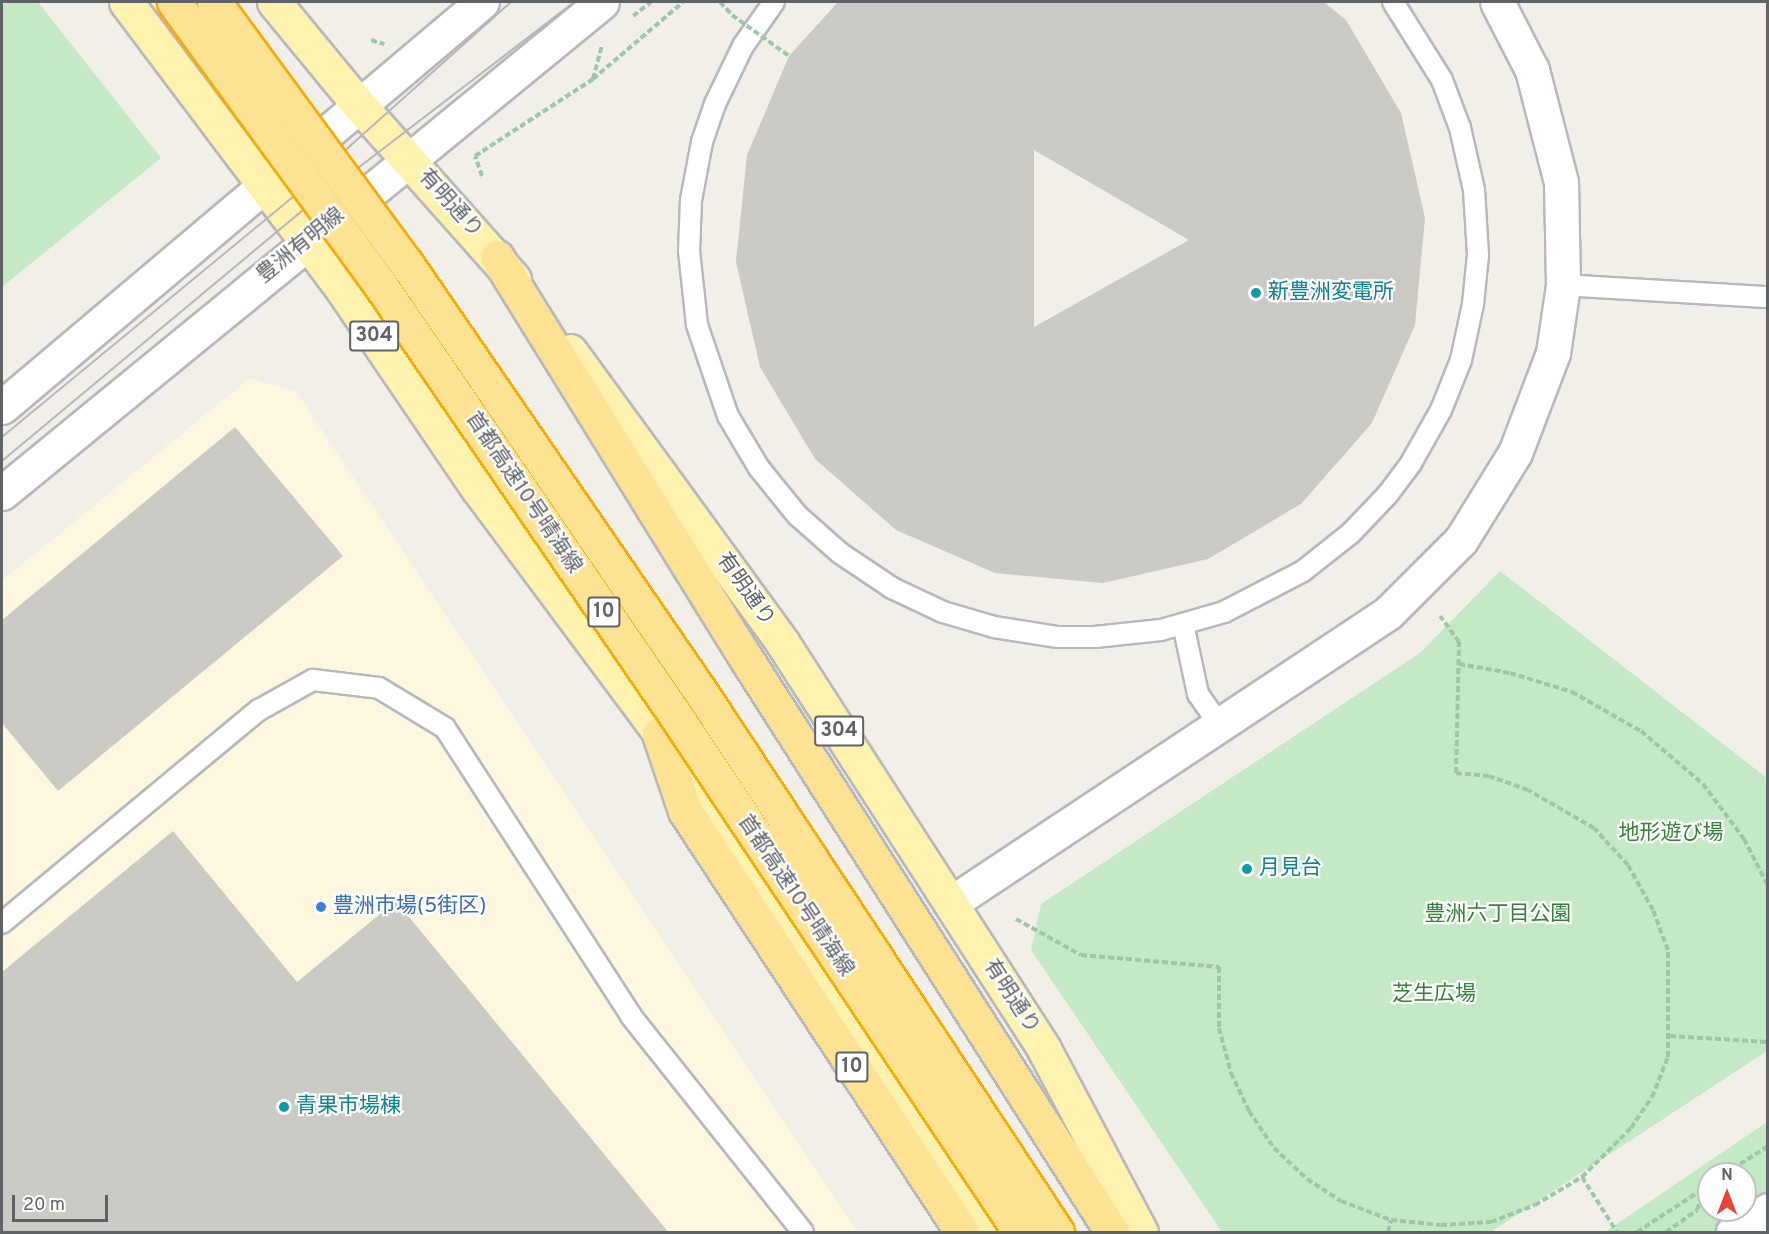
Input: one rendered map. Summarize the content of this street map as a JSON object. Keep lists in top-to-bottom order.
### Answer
{
  "streets": {
    "highway": ["首都高速10号晴海線", "10"],
    "main road": ["有明通り", "豊洲有明線", "304"]
  },
  "crossings": [
    ["有明通り", "豊洲有明線"],
    ["豊洲有明線", "304"],
    ["304", "10"]
  ],
  "parks": ["地形遊び場", "豊洲六丁目公園", "芝生広場"],
  "places": [
    "新豊洲変電所",
    "月見台",
    "豊洲市場(5街区)",
    "青果市場棟"
  ],
  "scale_bar": "20 m",
  "north": "top"
}
